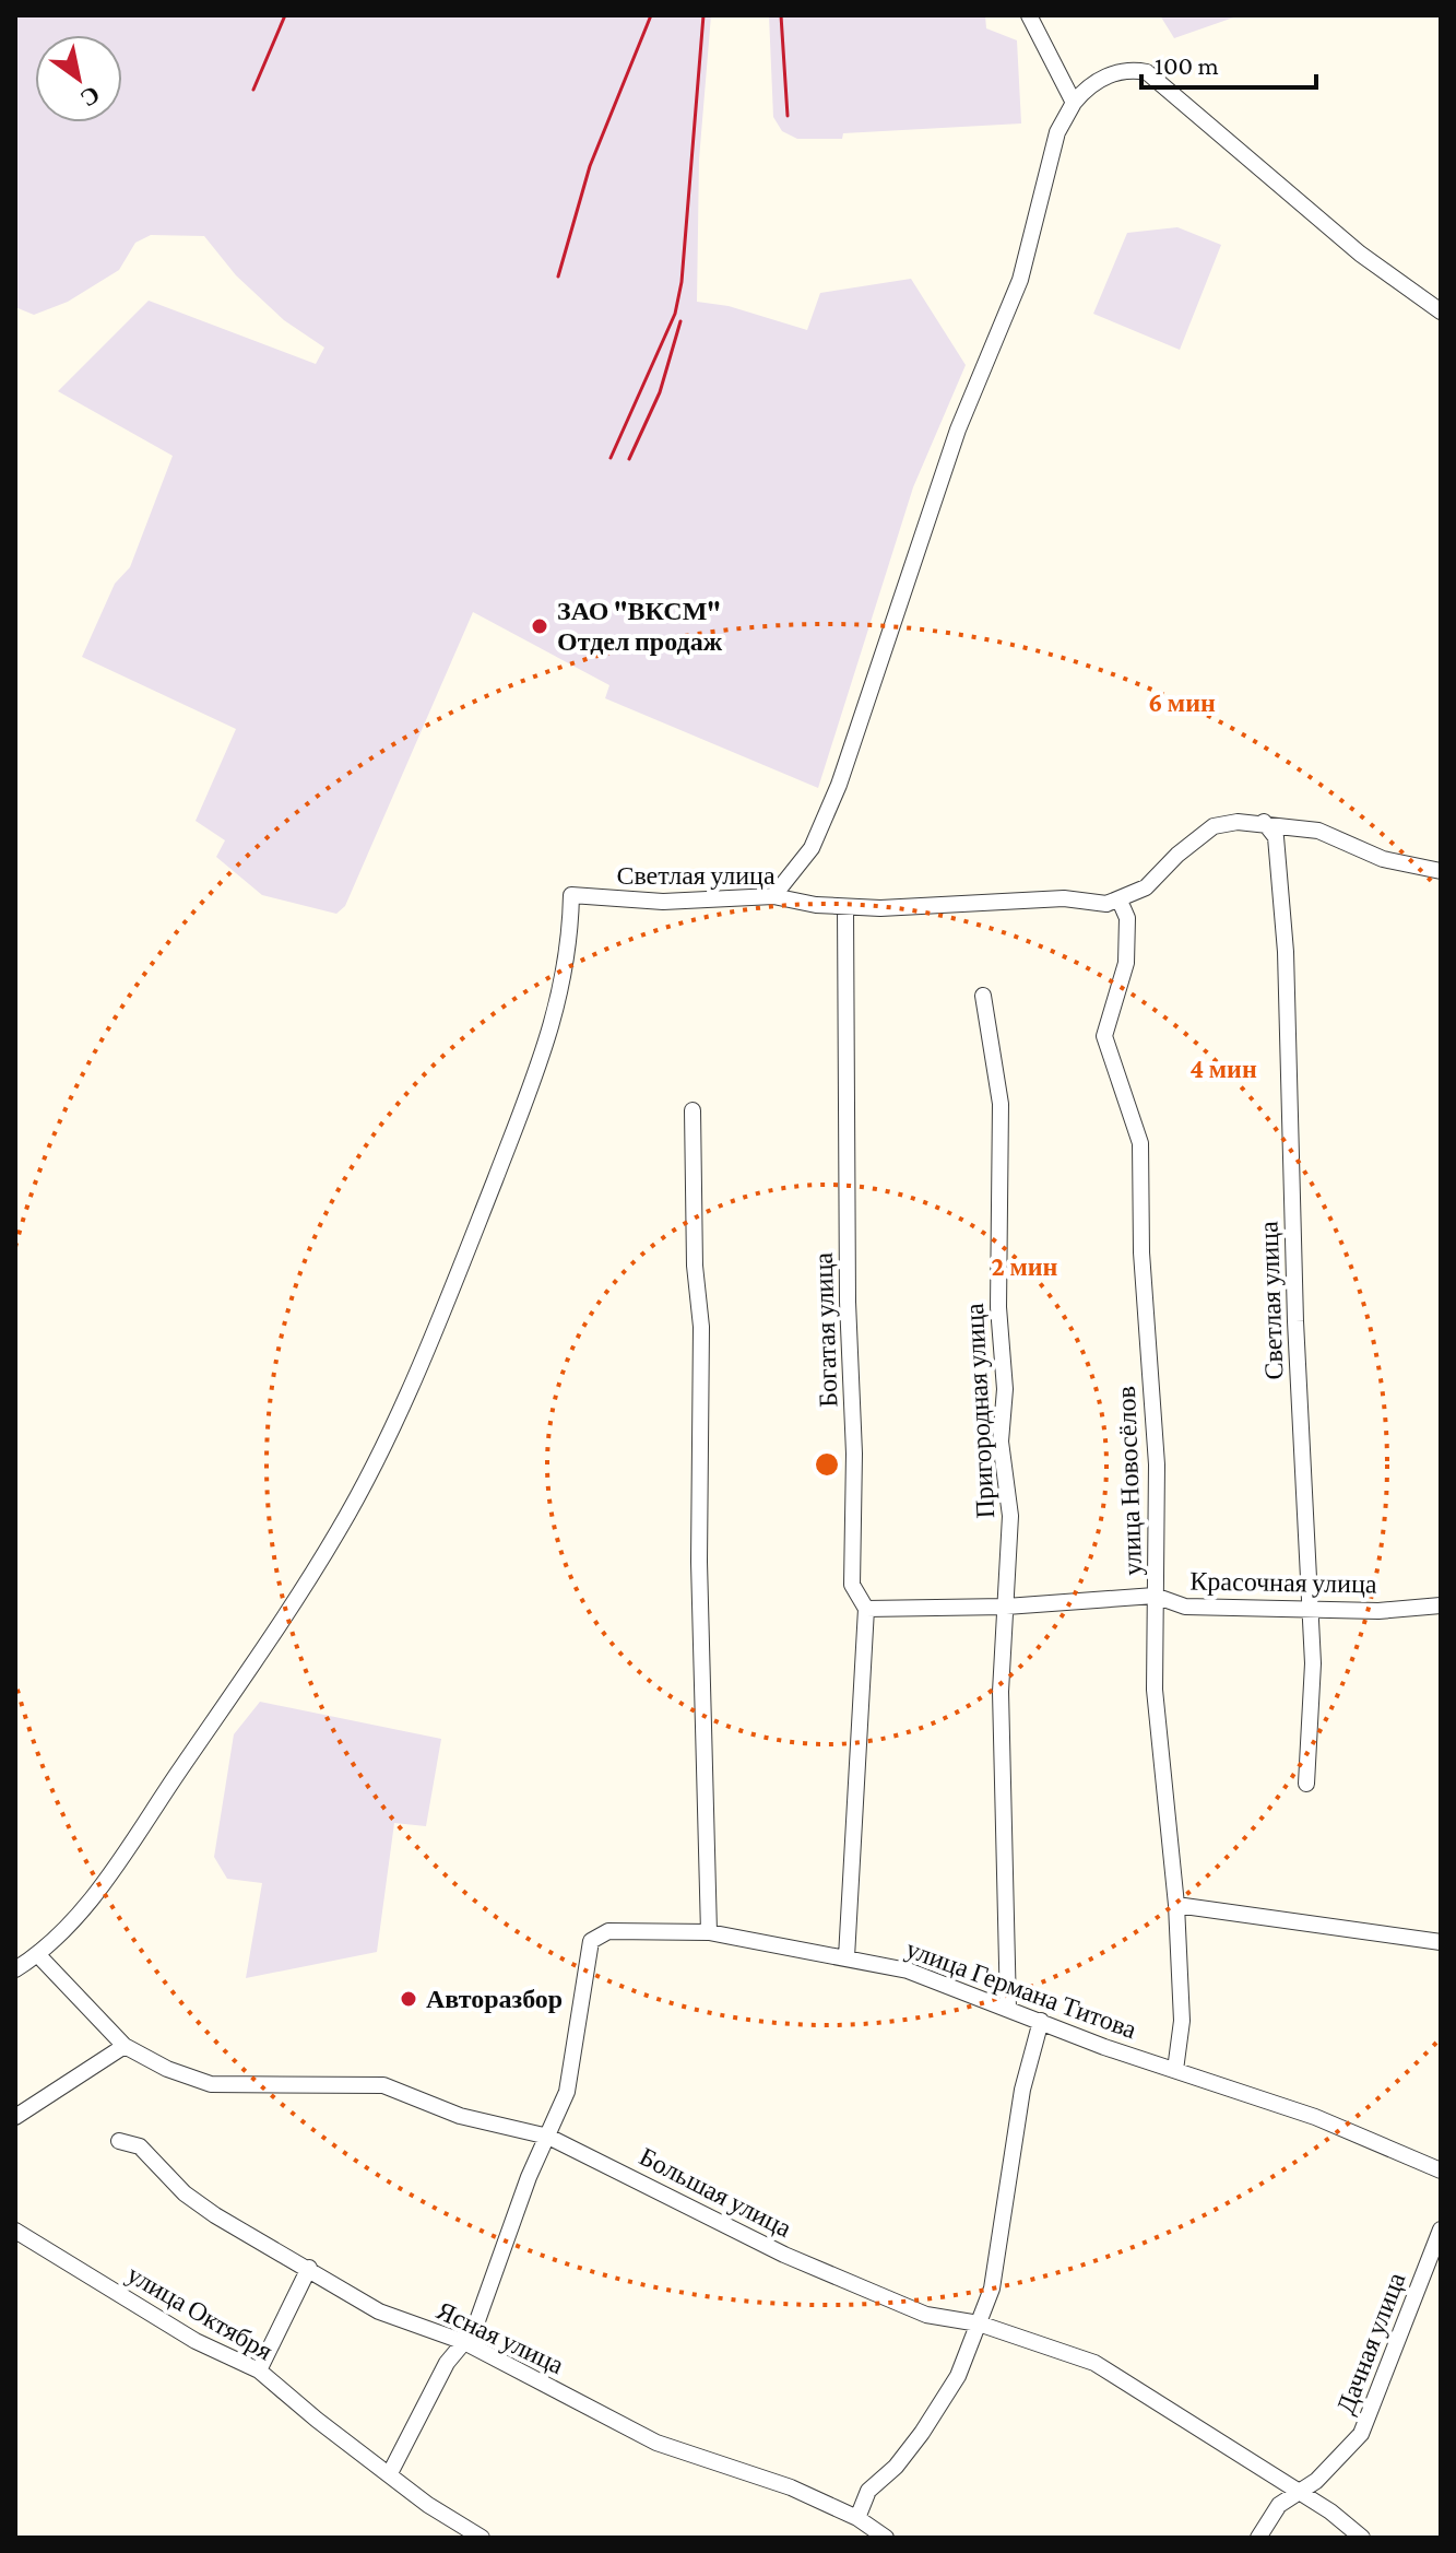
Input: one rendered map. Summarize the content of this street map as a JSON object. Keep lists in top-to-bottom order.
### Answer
{
  "streets": {
    "street": [
      "Светлая улица",
      "Богатая улица",
      "Пригородная улица",
      "улица Новосёлов",
      "Красочная улица",
      "улица Германа Титова",
      "Большая улица",
      "улица Октября",
      "Ясная улица",
      "Дачная улица"
    ]
  },
  "crossings": [
    ["Светлая улица", "Богатая улица"],
    ["Светлая улица", "улица Новосёлов"],
    ["Светлая улица", "Красочная улица"],
    ["Светлая улица", "Большая улица"],
    ["Богатая улица", "Красочная улица"],
    ["Богатая улица", "улица Германа Титова"],
    ["Пригородная улица", "Красочная улица"],
    ["Пригородная улица", "улица Германа Титова"],
    ["улица Новосёлов", "Красочная улица"],
    ["улица Новосёлов", "улица Германа Титова"],
    ["улица Германа Титова", "Большая улица"],
    ["Большая улица", "Дачная улица"]
  ],
  "places": ["ЗАО \"ВКСМ\" Отдел продаж", "Авторазбор"],
  "scale_bar": "100 m",
  "north": "bottom right",
  "rings": ["6 мин", "4 мин", "2 мин"]
}
